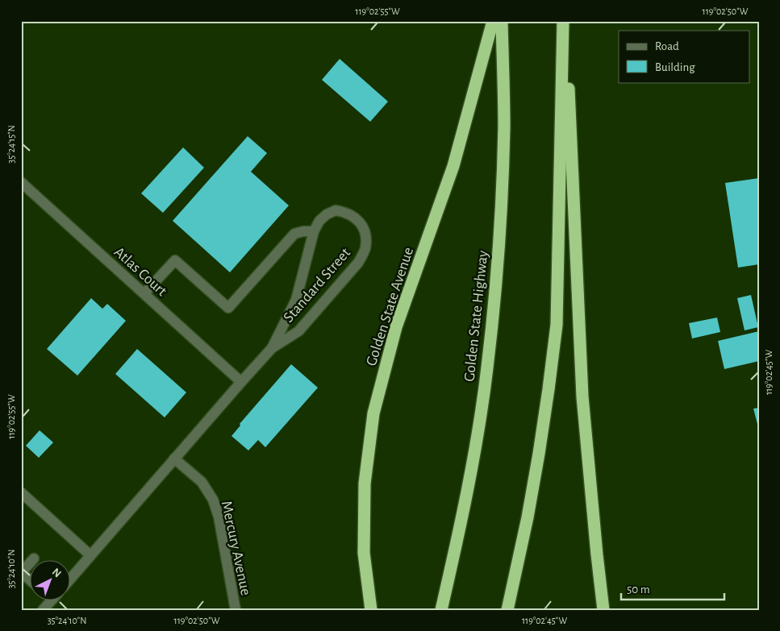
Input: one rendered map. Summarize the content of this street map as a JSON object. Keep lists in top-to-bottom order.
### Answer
{
  "streets": {
    "highway": ["Golden State Avenue", "Golden State Highway"],
    "street": ["Atlas Court", "Standard Street", "Mercury Avenue"]
  },
  "crossings": [
    ["Atlas Court", "Standard Street"],
    ["Standard Street", "Mercury Avenue"]
  ],
  "legend": ["Road", "Building"],
  "scale_bar": "50 m",
  "north": "top right",
  "coordinates": [
    "119°02'55\"W",
    "119°02'50\"W",
    "35°24'15\"N",
    "119°02'45\"W",
    "35°24'10\"N"
  ]
}
